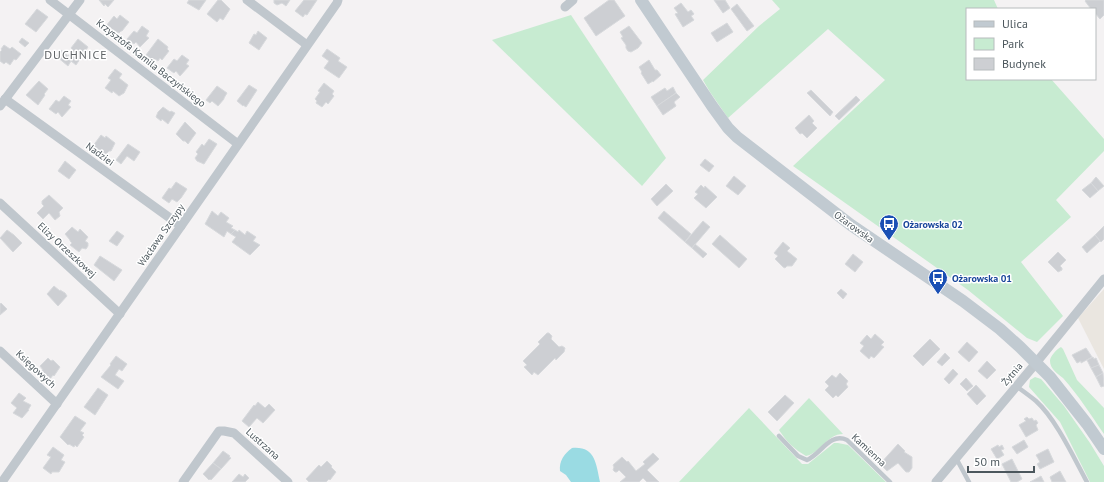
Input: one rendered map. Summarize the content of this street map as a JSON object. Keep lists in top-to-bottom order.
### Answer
{
  "streets": {
    "main road": ["Ożarowska"],
    "street": [
      "Krzysztofa Kamila Baczyńskiego",
      "Nadziei",
      "Wacława Szczypy",
      "Elizy Orzeszkowej",
      "Księgowych",
      "Żytnia",
      "Lustrzana"
    ],
    "lane": ["Kamienna"]
  },
  "crossings": [
    ["Krzysztofa Kamila Baczyńskiego", "Wacława Szczypy"],
    ["Nadziei", "Wacława Szczypy"],
    ["Ożarowska", "Żytnia"],
    ["Wacława Szczypy", "Elizy Orzeszkowej"],
    ["Wacława Szczypy", "Księgowych"]
  ],
  "districts": ["DUCHNICE"],
  "places": {
    "bus stop": ["Ożarowska 02", "Ożarowska 01"]
  },
  "legend": ["Ulica", "Park", "Budynek"],
  "scale_bar": "50 m"
}
